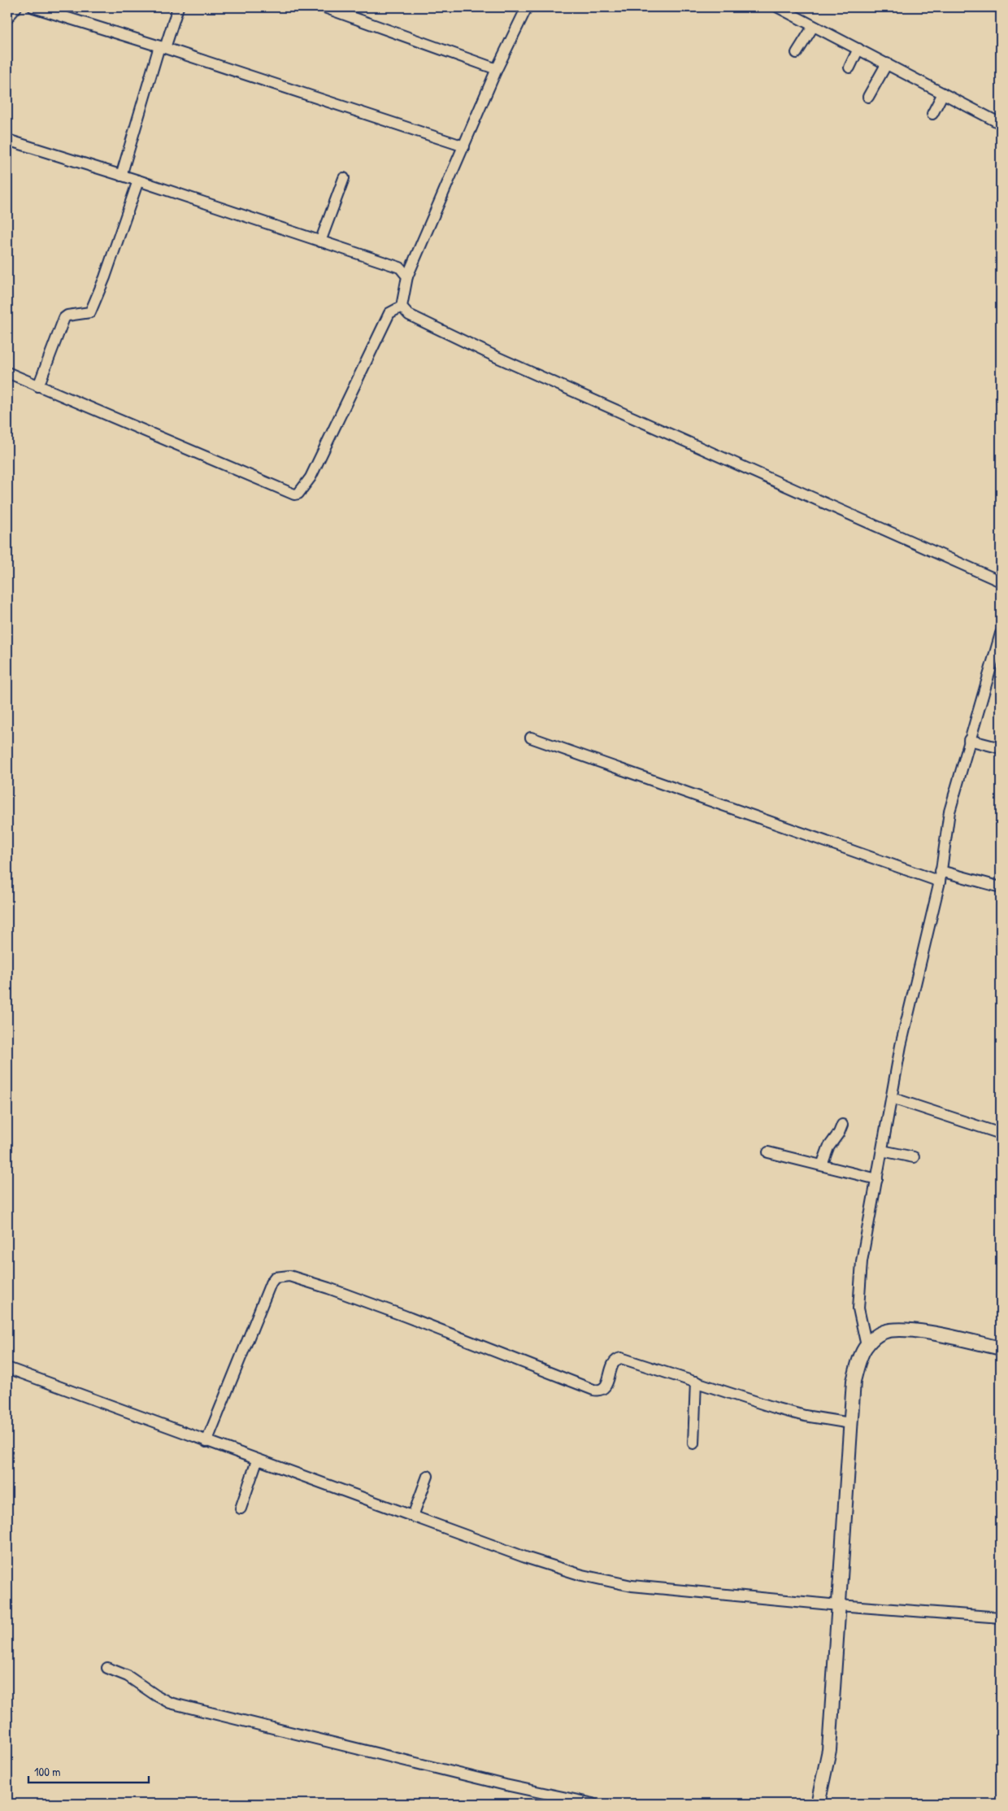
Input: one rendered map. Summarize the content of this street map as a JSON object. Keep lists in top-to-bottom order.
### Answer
{
  "scale_bar": "100 m"
}
